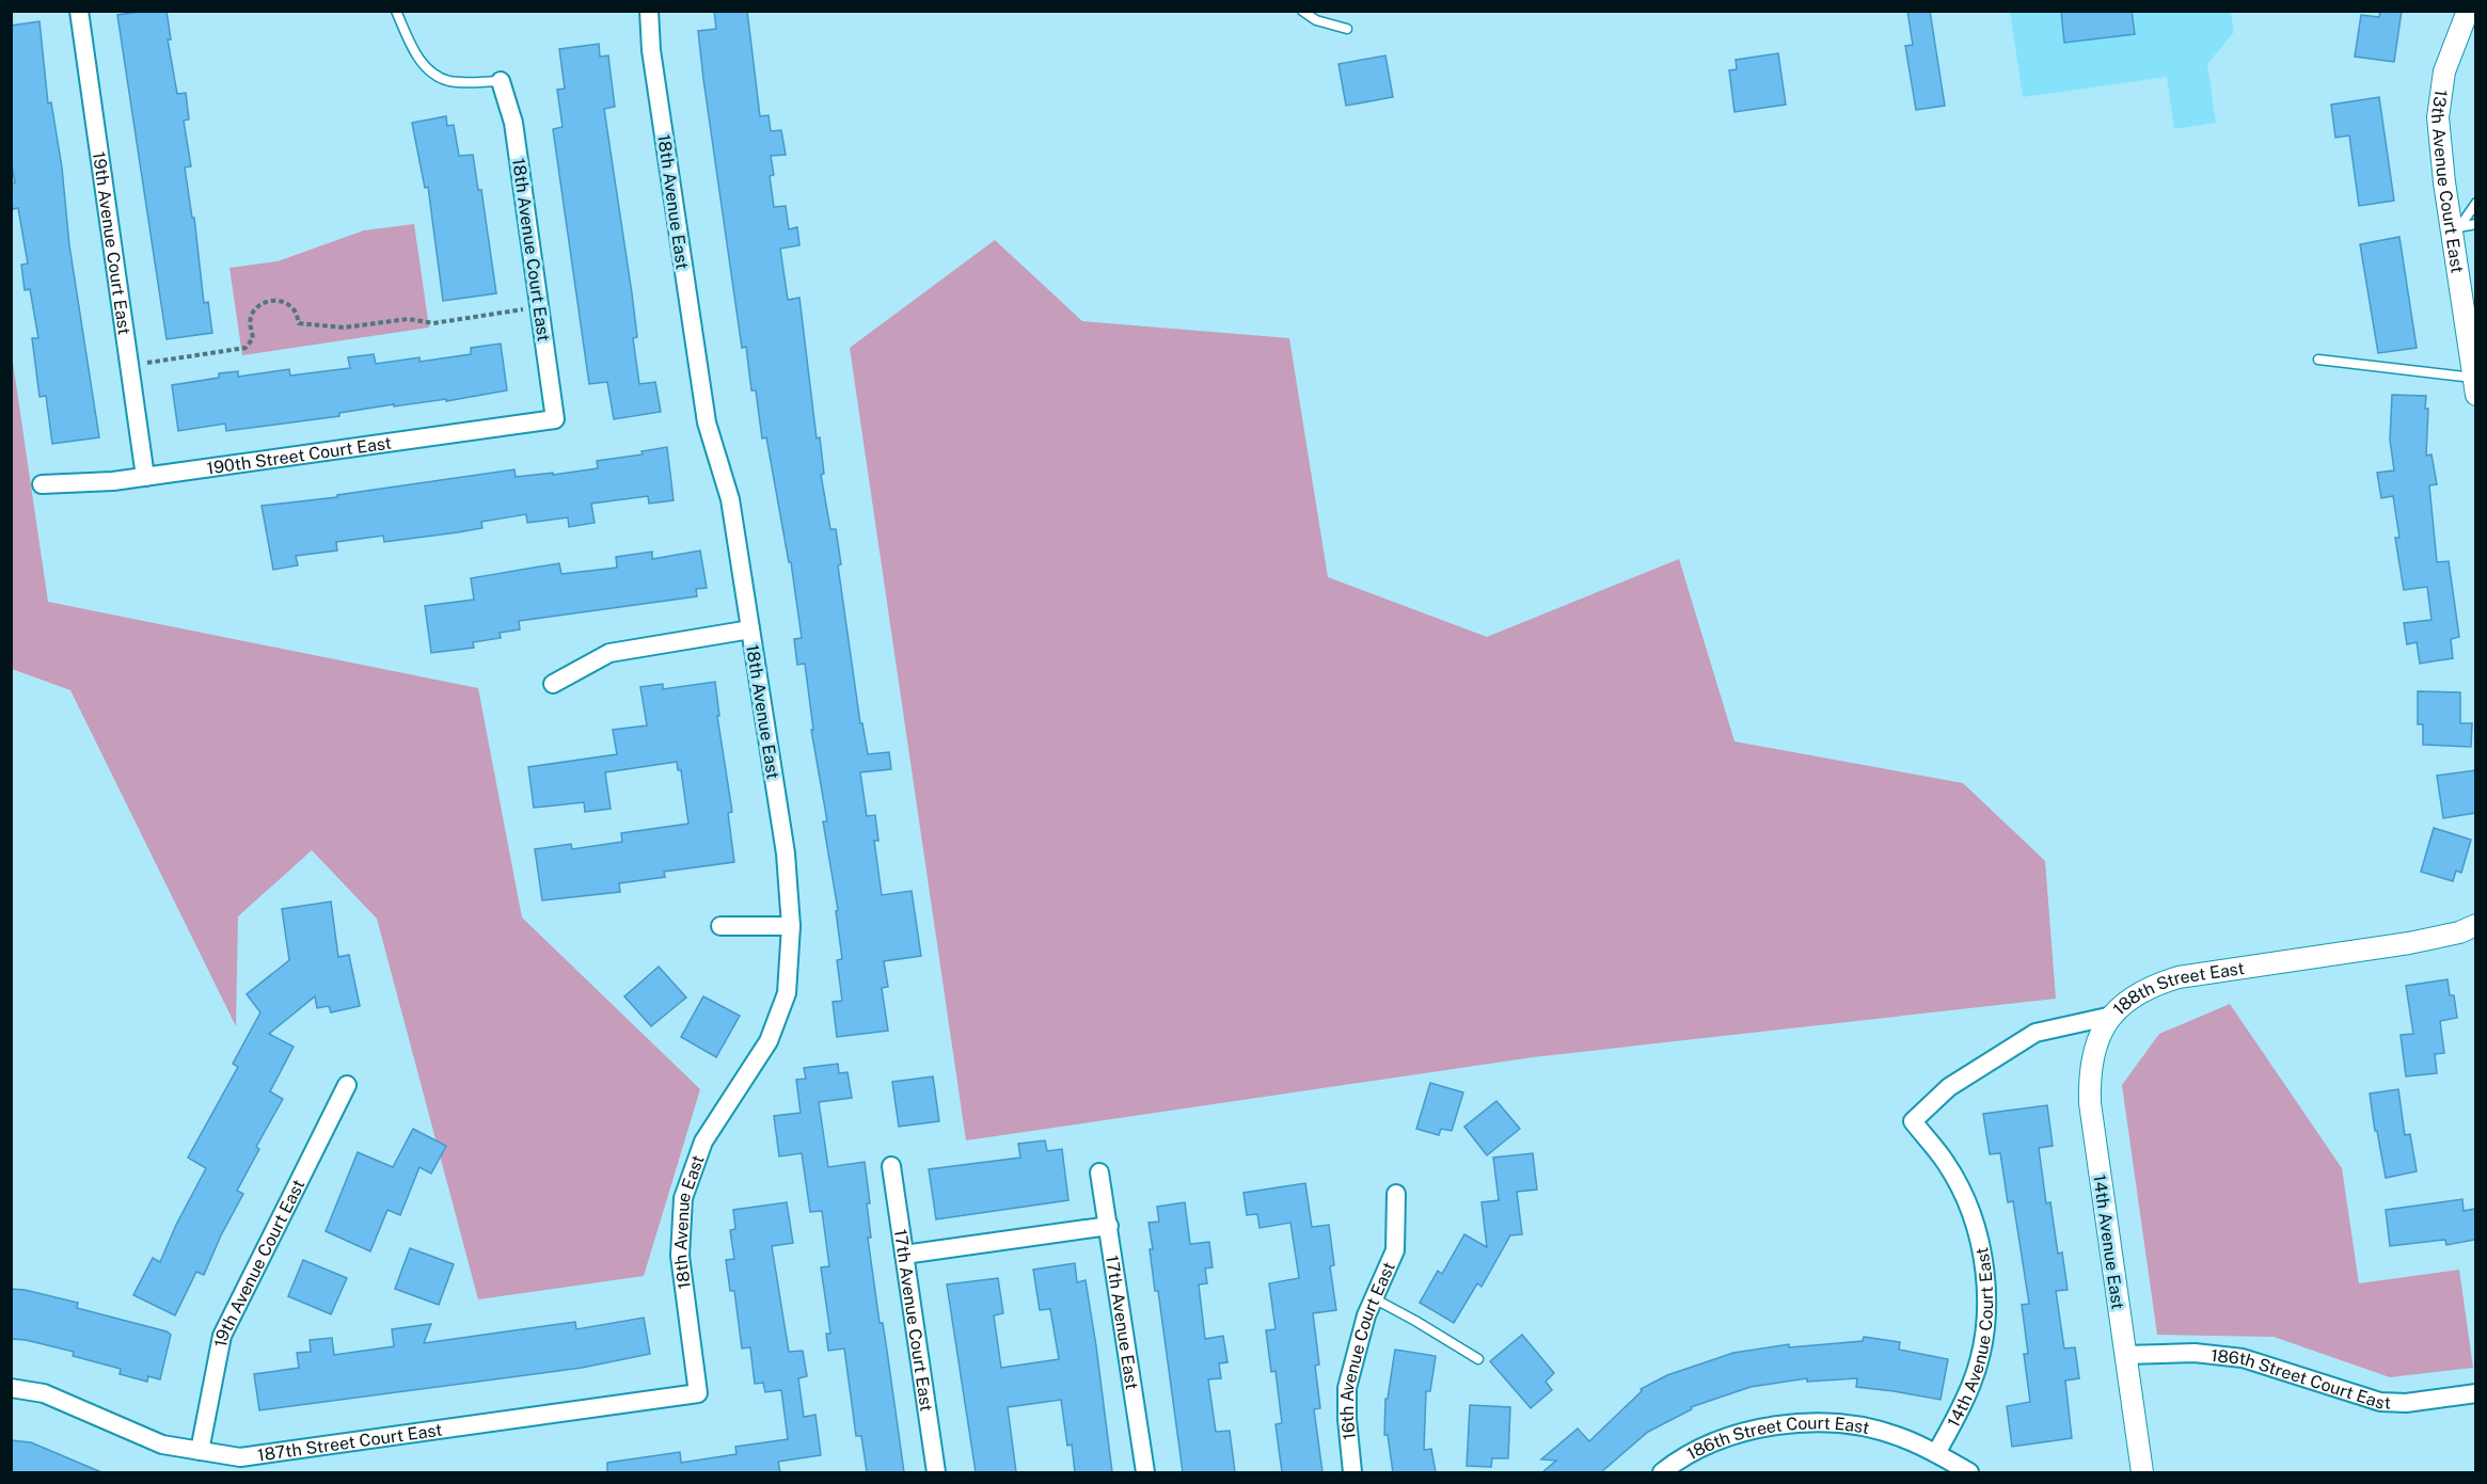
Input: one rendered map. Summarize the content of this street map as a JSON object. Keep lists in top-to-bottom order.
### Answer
{
  "streets": {
    "street": [
      "13th Avenue Court East",
      "18th Avenue East",
      "19th Avenue Court East",
      "18th Avenue Court East",
      "190th Street Court East",
      "188th Street East",
      "14th Avenue East",
      "17th Avenue Court East",
      "17th Avenue East",
      "14th Avenue Court East",
      "16th Avenue Court East",
      "186th Street Court East",
      "187th Street Court East"
    ]
  },
  "crossings": [
    ["18th Avenue East", "187th Street Court East"],
    ["19th Avenue Court East", "190th Street Court East"],
    ["19th Avenue Court East", "187th Street Court East"],
    ["18th Avenue Court East", "190th Street Court East"],
    ["188th Street East", "14th Avenue East"],
    ["188th Street East", "14th Avenue Court East"],
    ["14th Avenue East", "186th Street Court East"],
    ["14th Avenue Court East", "186th Street Court East"]
  ]
}
